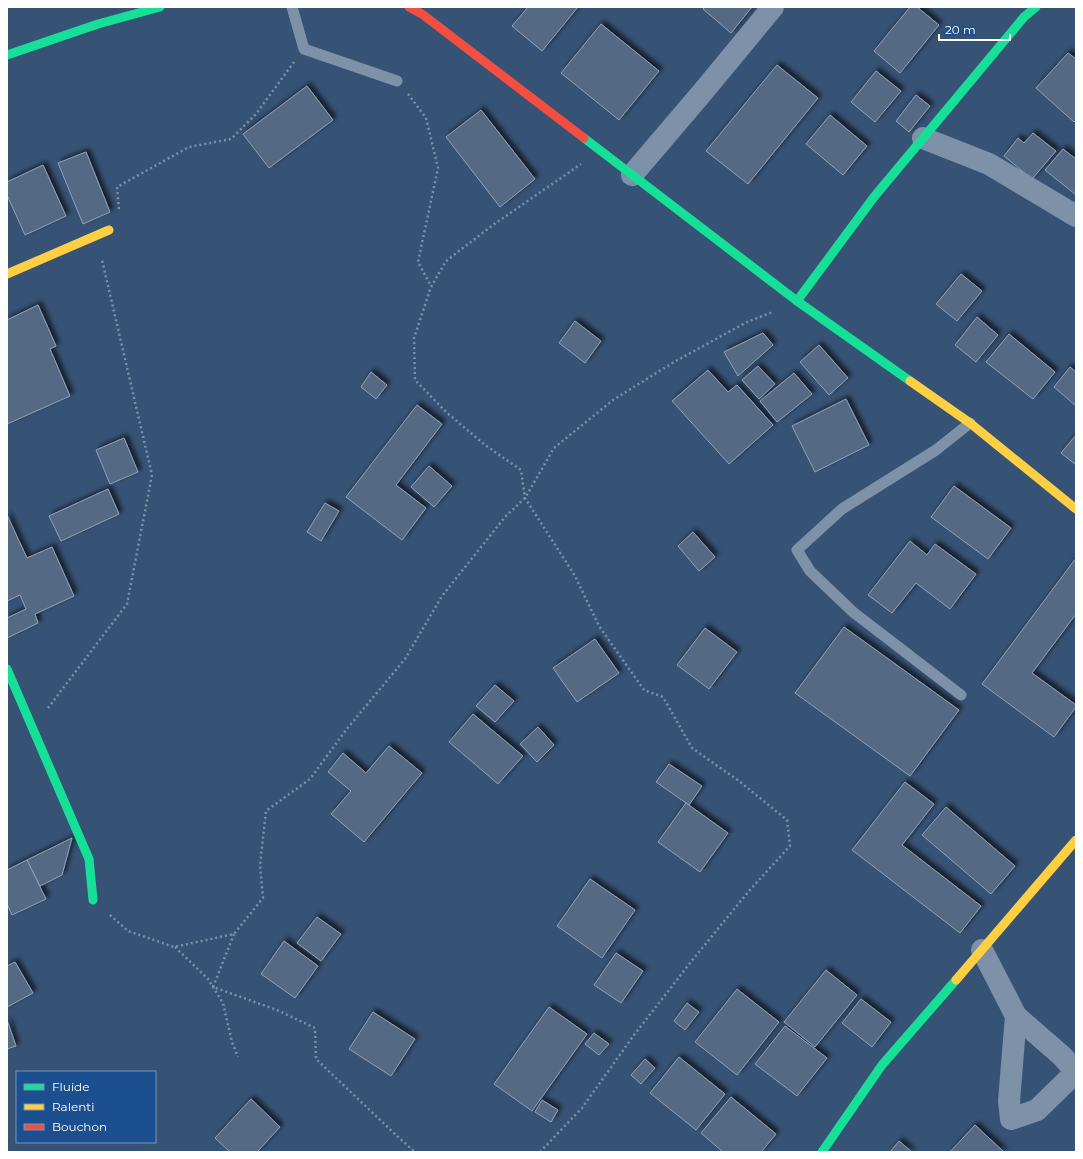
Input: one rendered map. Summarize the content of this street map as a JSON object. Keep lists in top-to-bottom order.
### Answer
{
  "legend": ["Fluide", "Ralenti", "Bouchon"],
  "scale_bar": "20 m"
}
